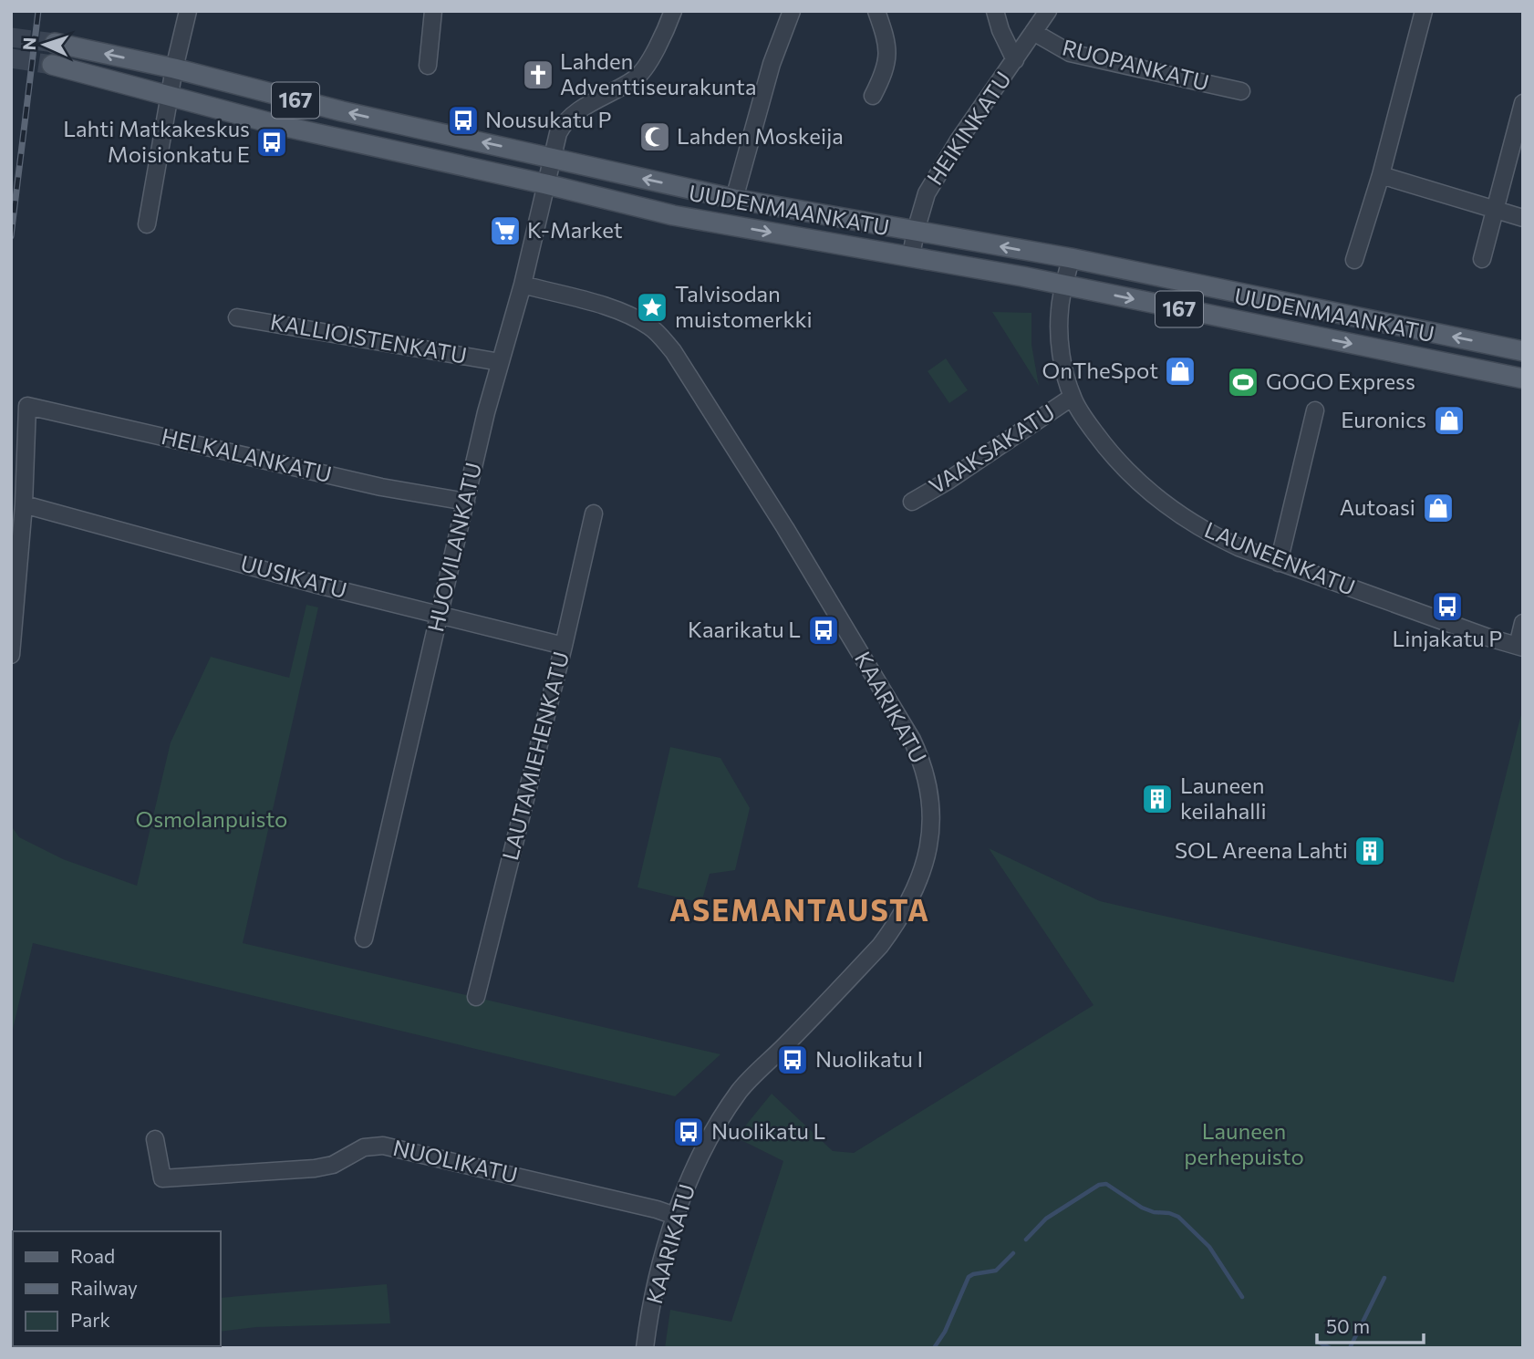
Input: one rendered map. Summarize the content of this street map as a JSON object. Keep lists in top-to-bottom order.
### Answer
{
  "streets": {
    "main road": ["167", "UUDENMAANKATU"],
    "street": [
      "RUOPANKATU",
      "HEIKINKATU",
      "KALLIOISTENKATU",
      "VAAKSAKATU",
      "HELKALANKATU",
      "HUOVILANKATU",
      "LAUNEENKATU",
      "UUSIKATU",
      "KAARIKATU",
      "LAUTAMIEHENKATU",
      "NUOLIKATU"
    ]
  },
  "crossings": [
    ["RUOPANKATU", "HEIKINKATU"],
    ["HEIKINKATU", "UUDENMAANKATU"],
    ["UUDENMAANKATU", "HUOVILANKATU"],
    ["UUDENMAANKATU", "LAUNEENKATU"],
    ["KALLIOISTENKATU", "HUOVILANKATU"],
    ["VAAKSAKATU", "LAUNEENKATU"],
    ["HELKALANKATU", "HUOVILANKATU"],
    ["HELKALANKATU", "UUSIKATU"],
    ["HUOVILANKATU", "UUSIKATU"],
    ["HUOVILANKATU", "KAARIKATU"],
    ["UUSIKATU", "LAUTAMIEHENKATU"],
    ["KAARIKATU", "NUOLIKATU"]
  ],
  "districts": ["ASEMANTAUSTA"],
  "parks": ["Osmolanpuisto", "Launeen perhepuisto"],
  "places": {
    "church": ["Lahden Adventtiseurakunta"],
    "bus stop": [
      "Nousukatu P",
      "Lahti Matkakeskus Moisionkatu E",
      "Linjakatu P",
      "Kaarikatu L",
      "Nuolikatu I",
      "Nuolikatu L"
    ],
    "mosque": ["Lahden Moskeija"],
    "supermarket": ["K-Market"],
    "place": ["Talvisodan muistomerkki"],
    "shop": ["OnTheSpot", "Euronics", "Autoasi"],
    "sports": ["GOGO Express"],
    "building": ["Launeen keilahalli", "SOL Areena Lahti"]
  },
  "legend": ["Road", "Railway", "Park"],
  "scale_bar": "50 m",
  "north": "left"
}
